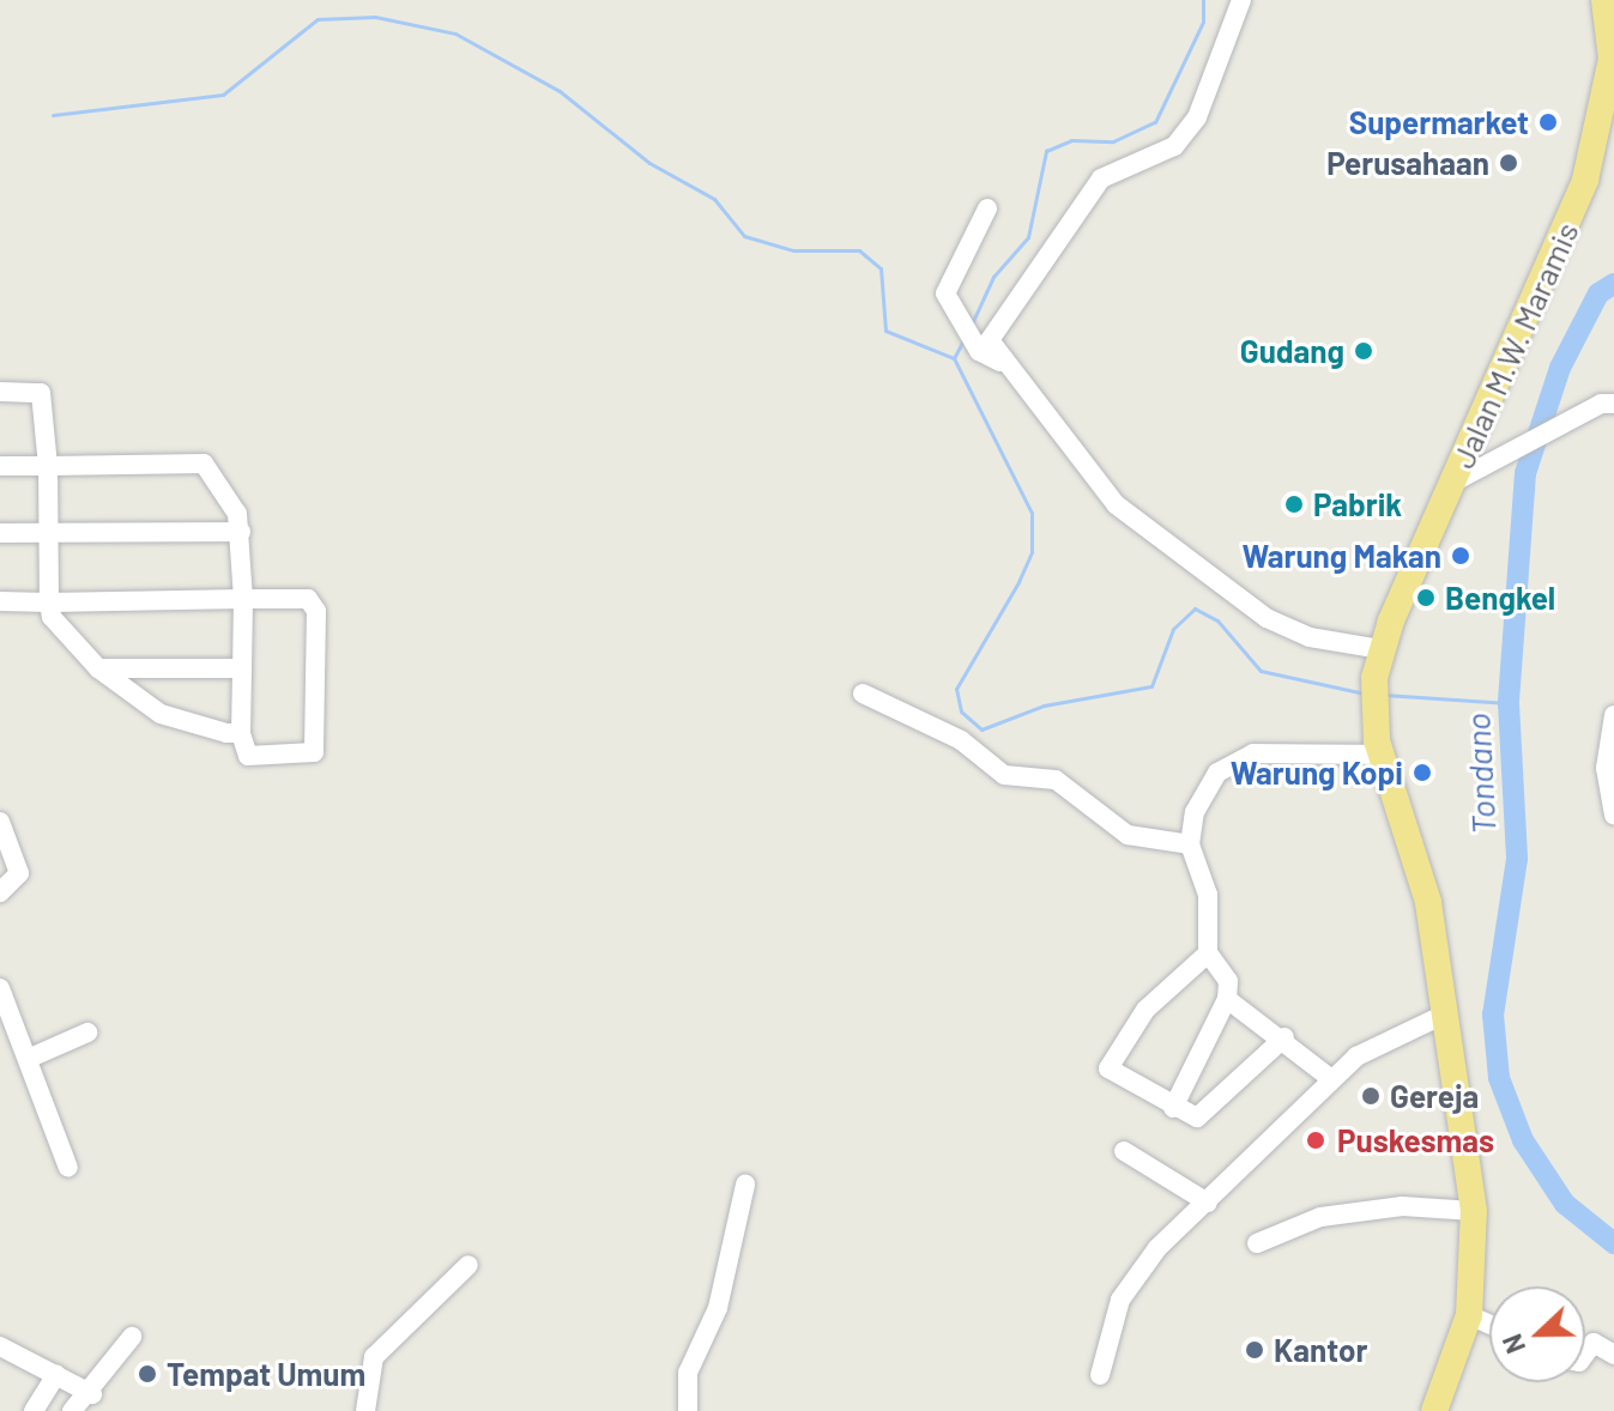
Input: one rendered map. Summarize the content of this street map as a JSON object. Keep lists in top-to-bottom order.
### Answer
{
  "streets": {
    "highway": ["Jalan M.W. Maramis"]
  },
  "water": ["Tondano"],
  "places": [
    "Supermarket",
    "Perusahaan",
    "Gudang",
    "Pabrik",
    "Warung Makan",
    "Bengkel",
    "Warung Kopi",
    "Gereja",
    "Puskesmas",
    "Kantor",
    "Tempat Umum"
  ],
  "north": "left"
}
